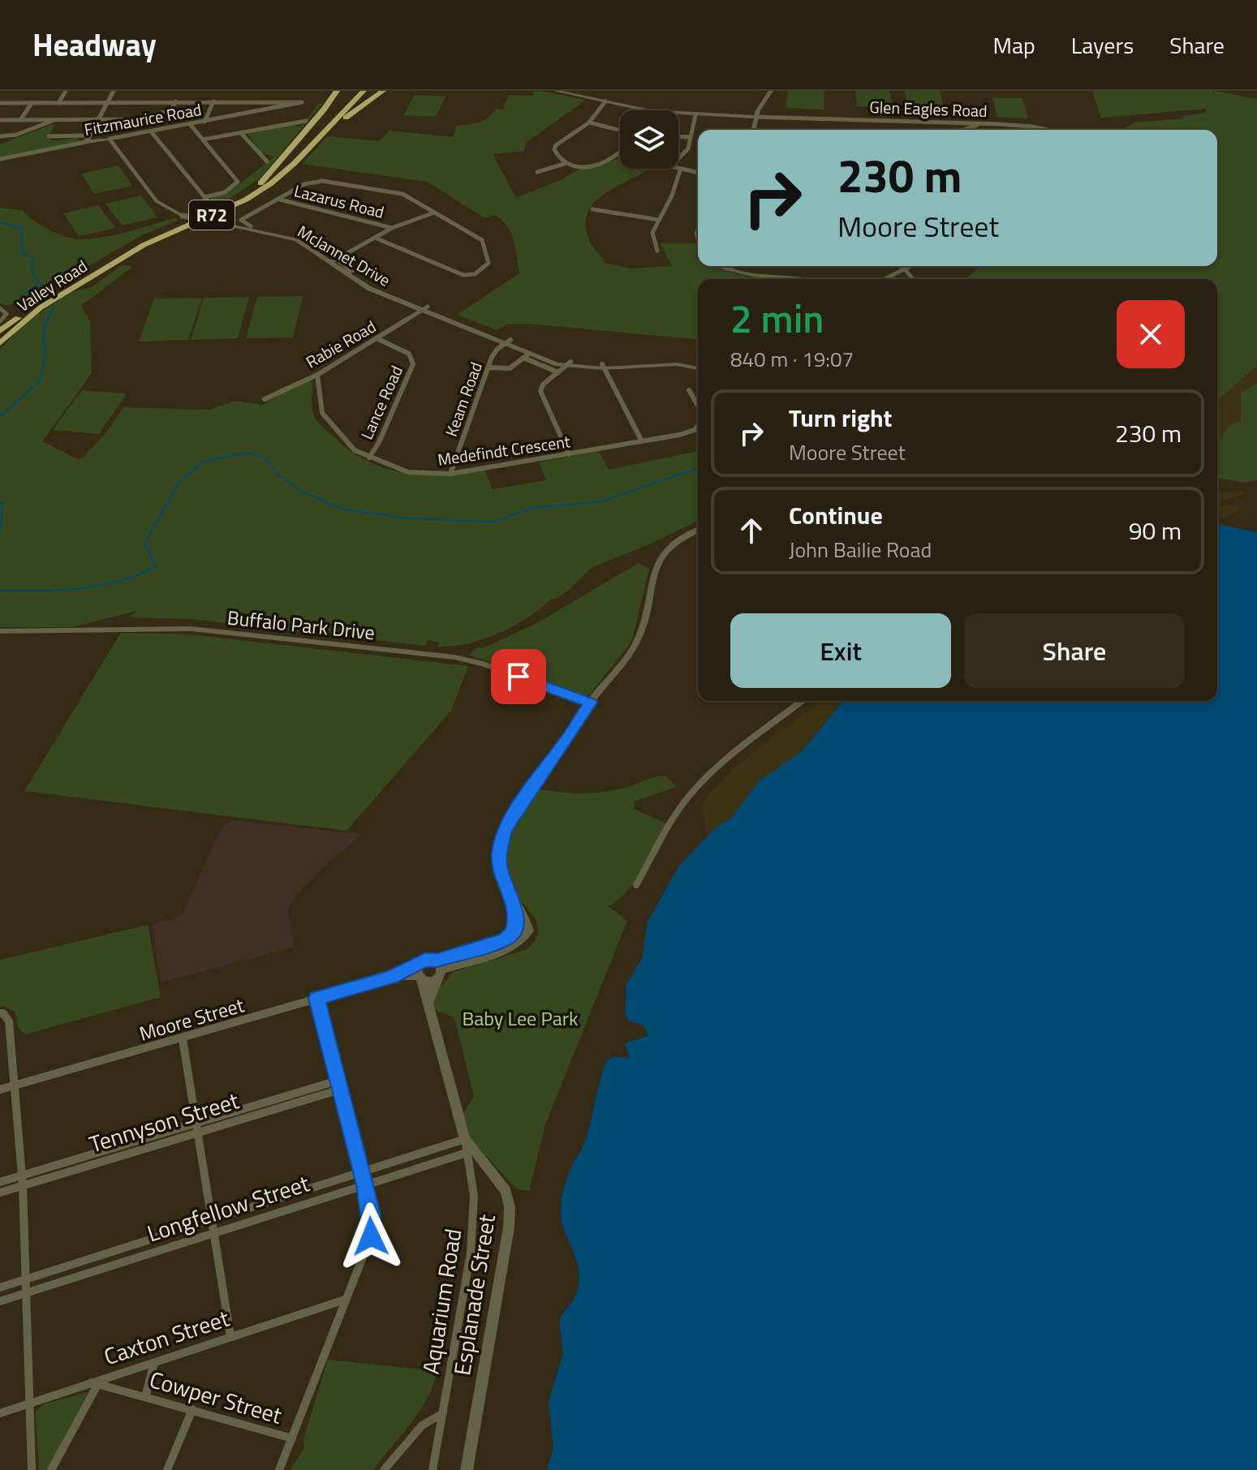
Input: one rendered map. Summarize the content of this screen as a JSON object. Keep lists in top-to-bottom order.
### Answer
{
  "streets": {
    "highway": ["R72", "Valley Road"],
    "street": [
      "Glen Eagles Road",
      "Fitzmaurice Road",
      "Lazarus Road",
      "McJannet Drive",
      "Rabie Road",
      "Keam Road",
      "Lance Road",
      "Medefindt Crescent",
      "Buffalo Park Drive",
      "Moore Street",
      "Tennyson Street",
      "Longfellow Street",
      "Esplanade Street",
      "Aquarium Road",
      "Caxton Street",
      "Cowper Street"
    ]
  },
  "crossings": [
    ["R72", "Valley Road"],
    ["McJannet Drive", "Rabie Road"],
    ["McJannet Drive", "Keam Road"],
    ["Rabie Road", "Lance Road"],
    ["Rabie Road", "Medefindt Crescent"],
    ["Keam Road", "Medefindt Crescent"],
    ["Lance Road", "Medefindt Crescent"],
    ["Longfellow Street", "Esplanade Street"],
    ["Longfellow Street", "Aquarium Road"],
    ["Esplanade Street", "Aquarium Road"],
    ["Caxton Street", "Cowper Street"]
  ],
  "parks": ["Baby Lee Park"],
  "page": {
    "header": "Headway",
    "nav": ["Map", "Layers", "Share"],
    "turn": ["230 m", "Moore Street"],
    "heading": ["2 min", "840 m · 19:07"],
    "list": [
      {
        "name": "Turn right",
        "note": "Moore Street",
        "value": "230 m"
      },
      {
        "name": "Continue",
        "note": "John Bailie Road",
        "value": "90 m"
      }
    ],
    "buttons": ["Exit", "Share"]
  }
}
